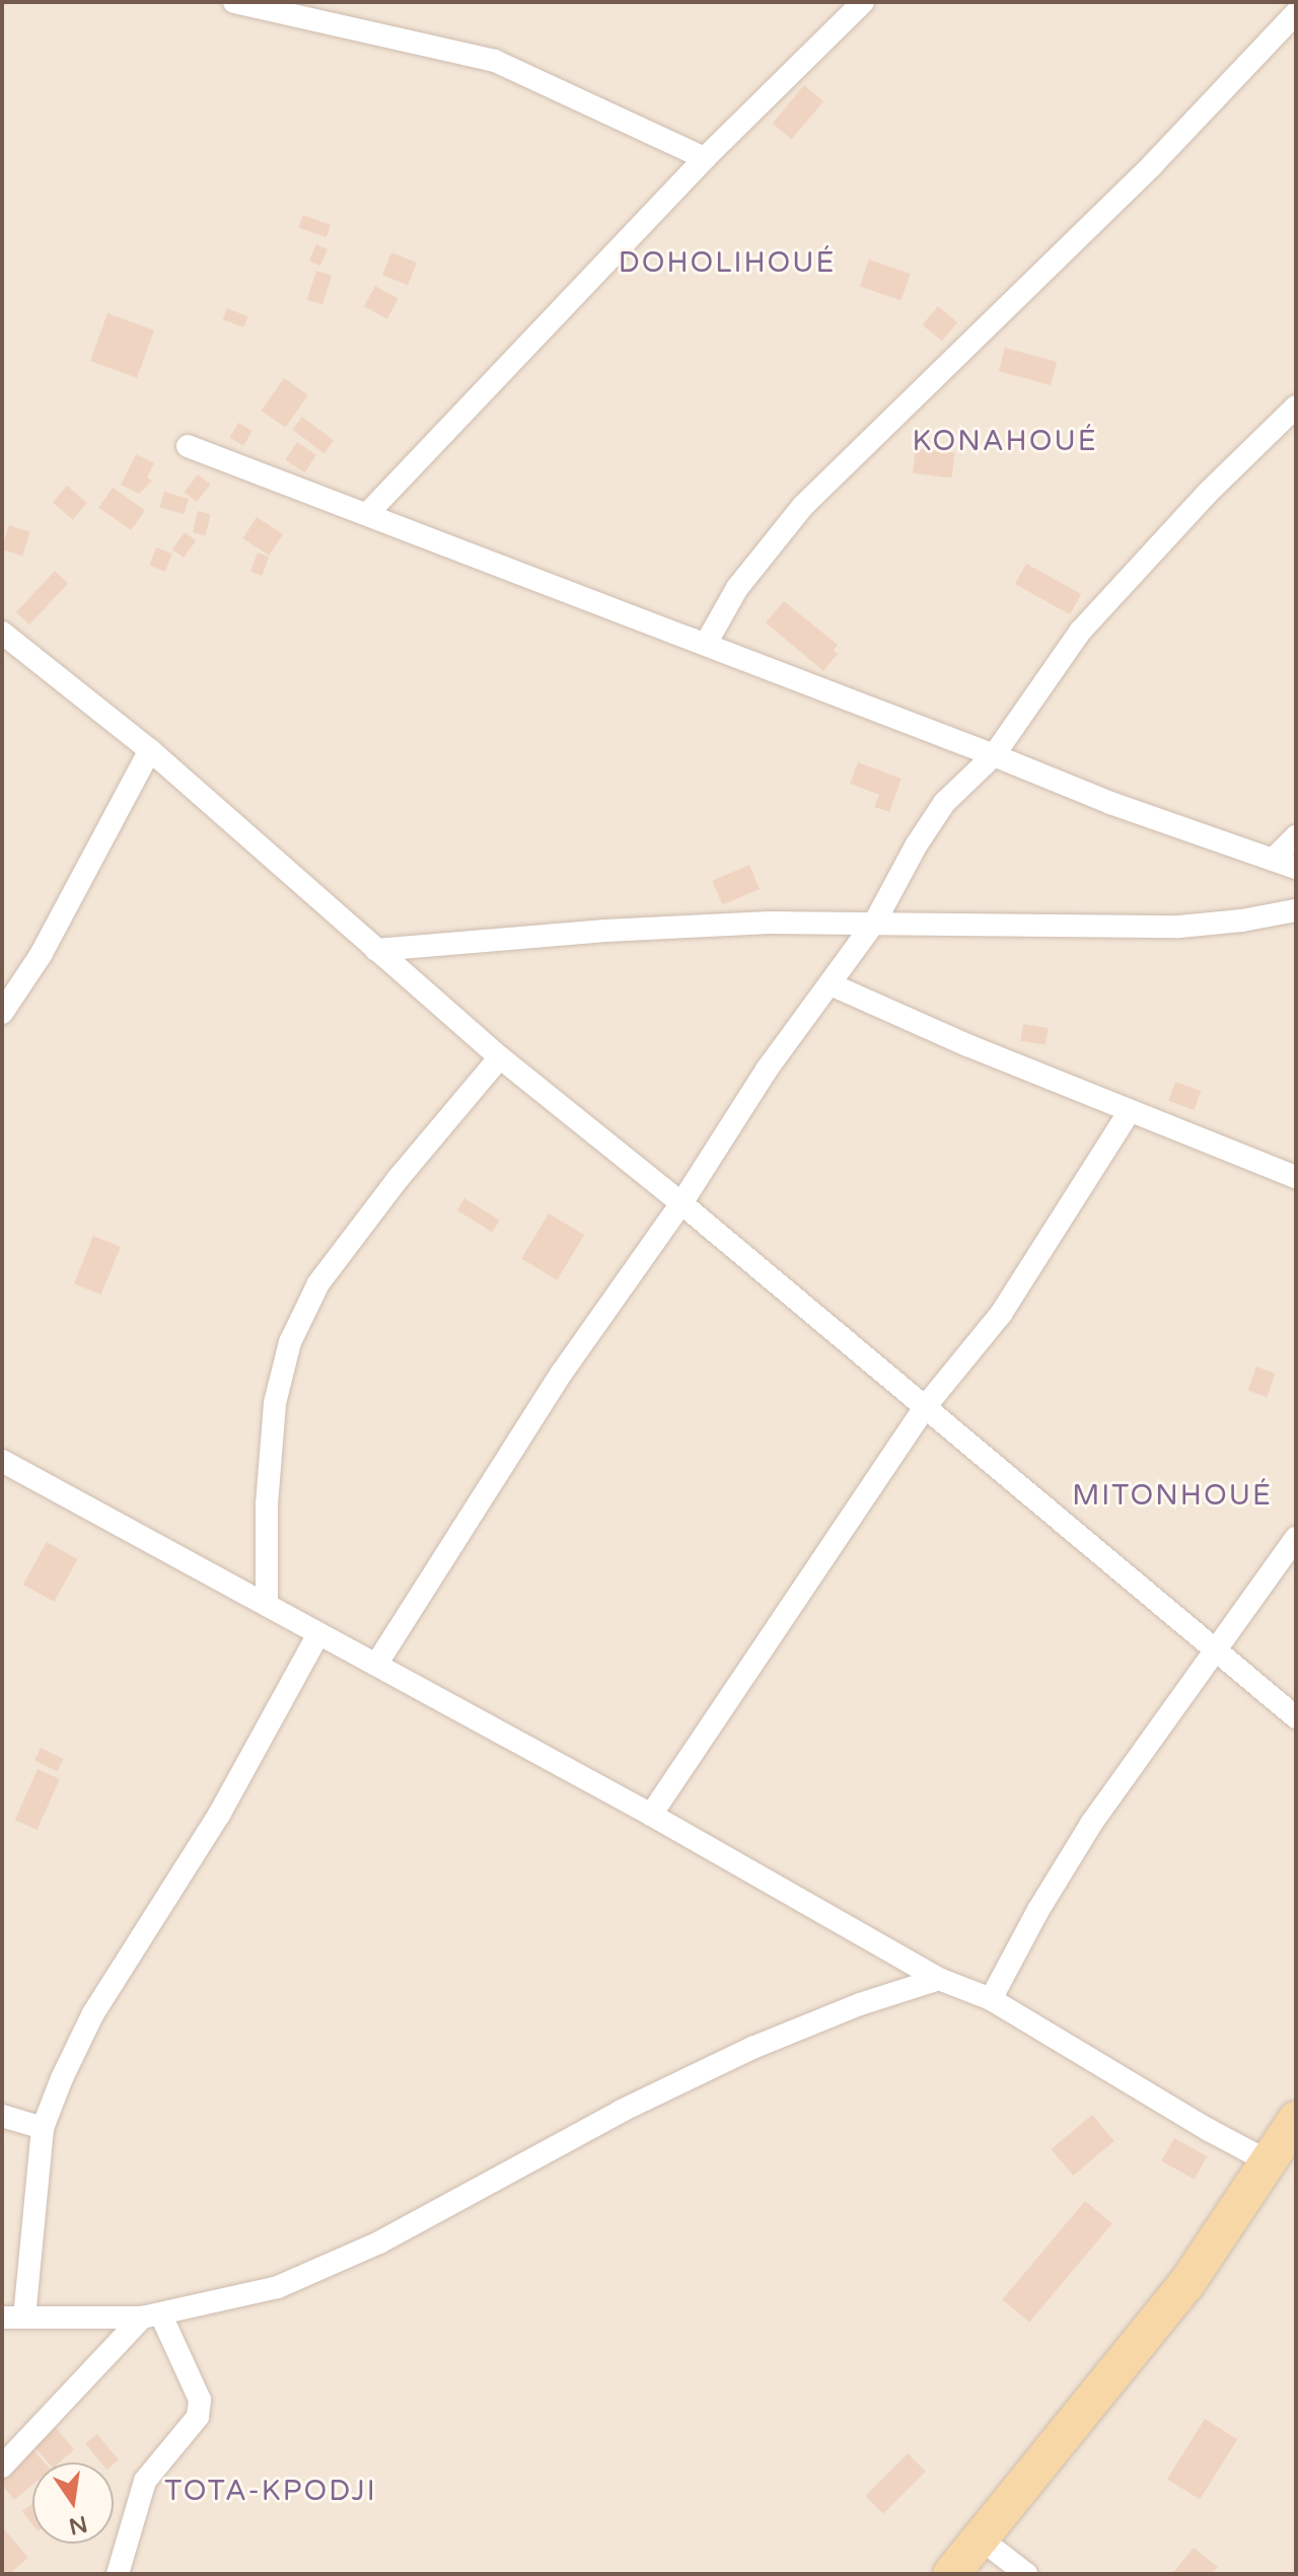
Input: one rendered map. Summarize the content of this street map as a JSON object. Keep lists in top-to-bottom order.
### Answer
{
  "districts": [
    "DOHOLIHOUÉ",
    "KONAHOUÉ",
    "MITONHOUÉ",
    "TOTA-KPODJI"
  ],
  "north": "bottom"
}
